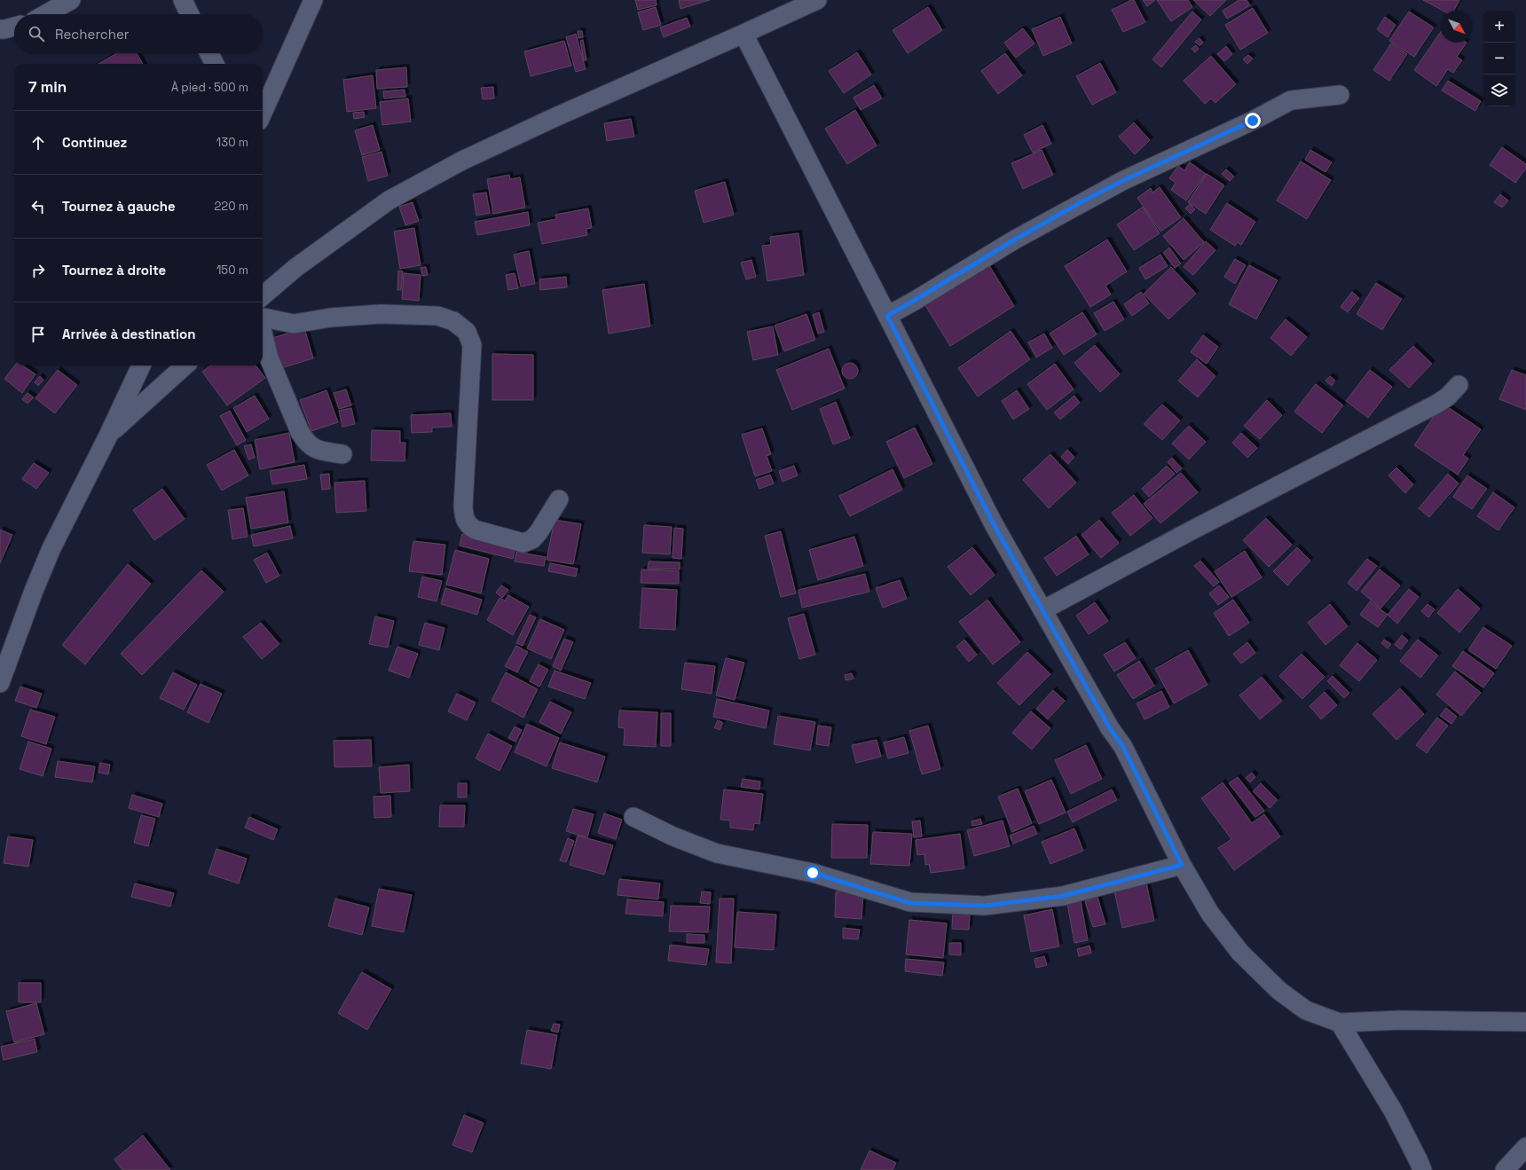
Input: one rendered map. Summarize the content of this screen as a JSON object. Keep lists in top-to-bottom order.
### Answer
{
  "north": "bottom right",
  "page": {
    "map_buttons": ["+", "−"],
    "search": "Rechercher",
    "heading": ["7 min", "À pied · 500 m"],
    "list": [
      ["Continuez", "130 m"],
      ["Tournez à gauche", "220 m"],
      ["Tournez à droite", "150 m"],
      "Arrivée à destination"
    ]
  }
}
